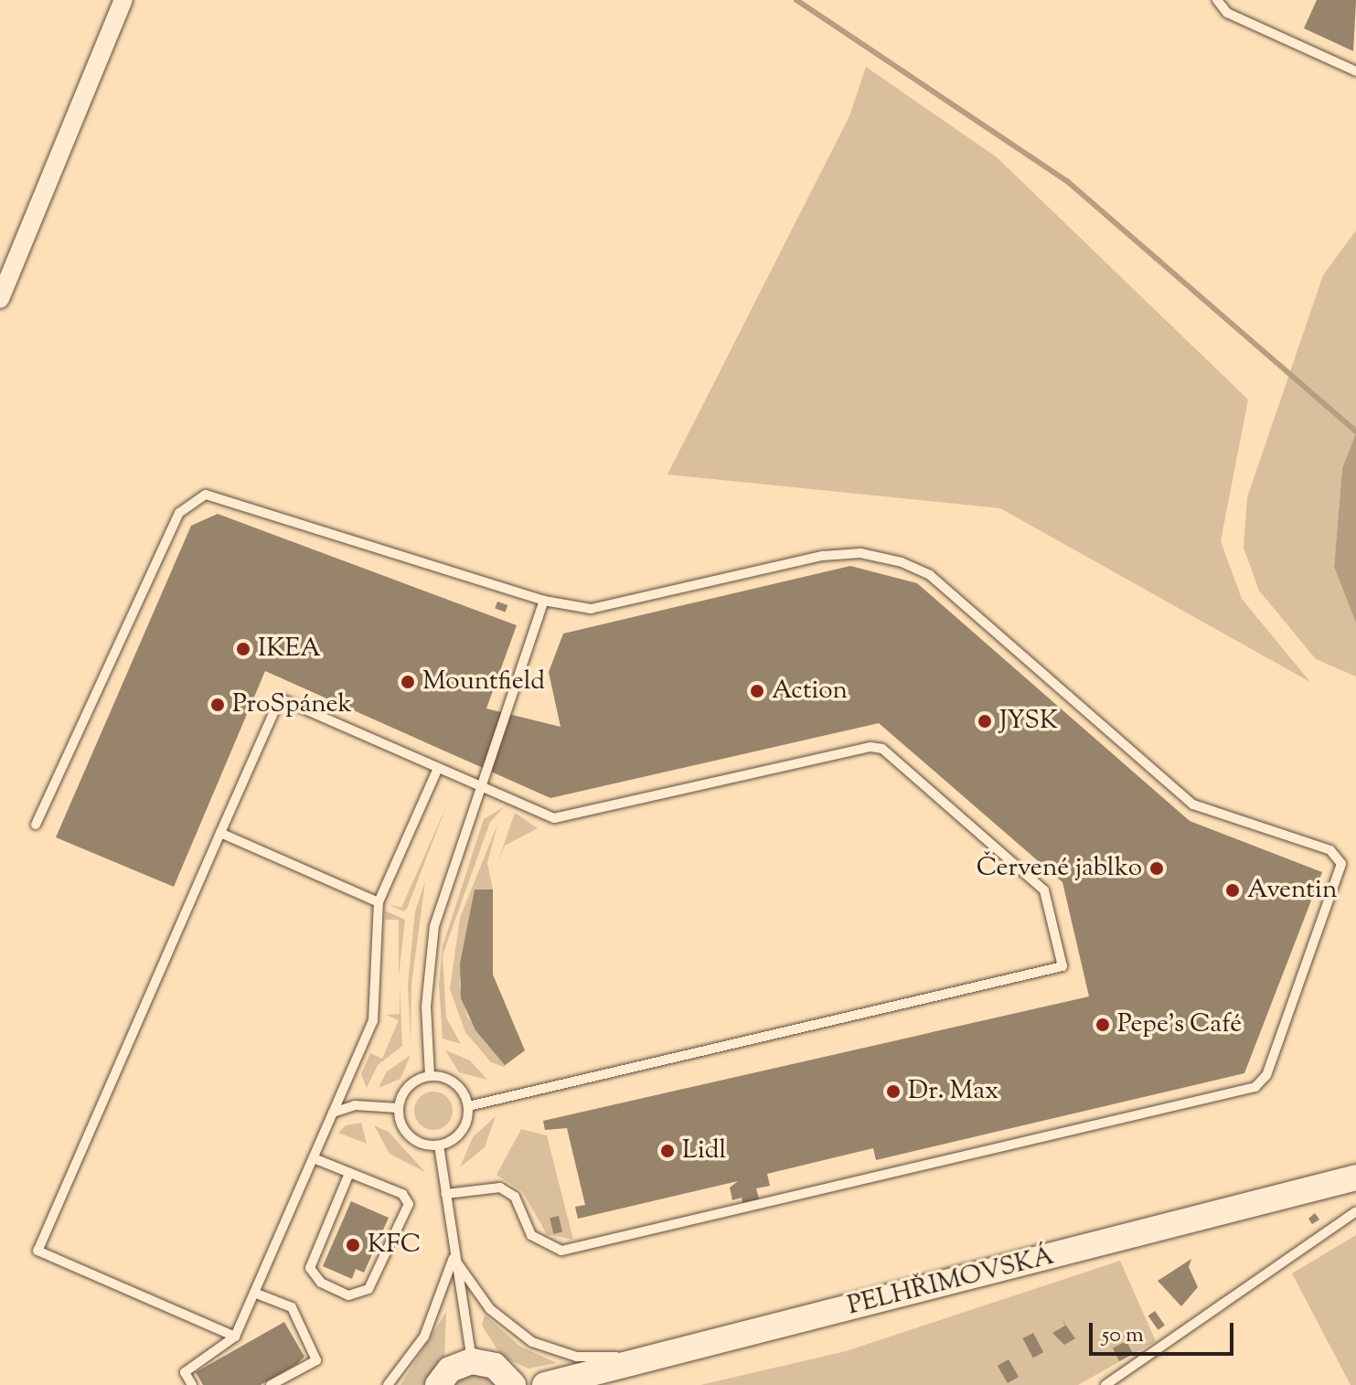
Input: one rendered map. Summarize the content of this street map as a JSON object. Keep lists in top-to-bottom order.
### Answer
{
  "streets": {
    "main road": ["PELHŘIMOVSKÁ"]
  },
  "places": [
    "IKEA",
    "Mountfield",
    "Action",
    "ProSpánek",
    "JYSK",
    "Červené jablko",
    "Aventin",
    "Pepe's Café",
    "Dr. Max",
    "Lidl",
    "KFC"
  ],
  "scale_bar": "50 m"
}
